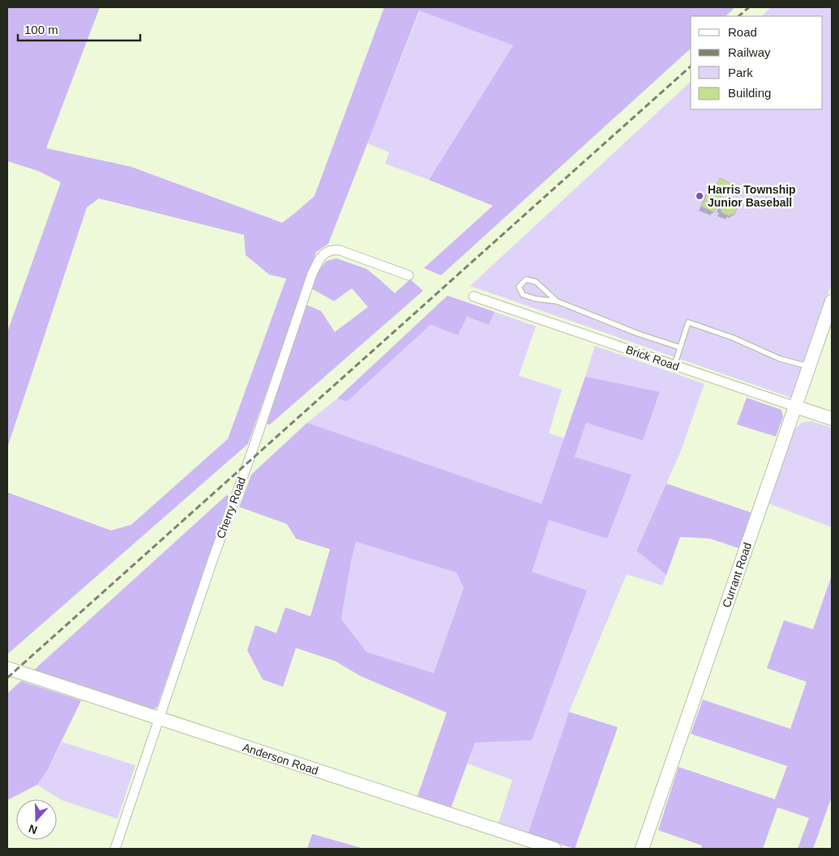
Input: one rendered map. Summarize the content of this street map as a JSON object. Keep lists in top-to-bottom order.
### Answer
{
  "streets": {
    "street": [
      "Brick Road",
      "Cherry Road",
      "Currant Road",
      "Anderson Road"
    ]
  },
  "crossings": [
    ["Brick Road", "Currant Road"],
    ["Cherry Road", "Anderson Road"]
  ],
  "places": ["Harris Township Junior Baseball"],
  "legend": [
    "Road",
    "Railway",
    "Park",
    "Building"
  ],
  "scale_bar": "100 m",
  "north": "bottom"
}
